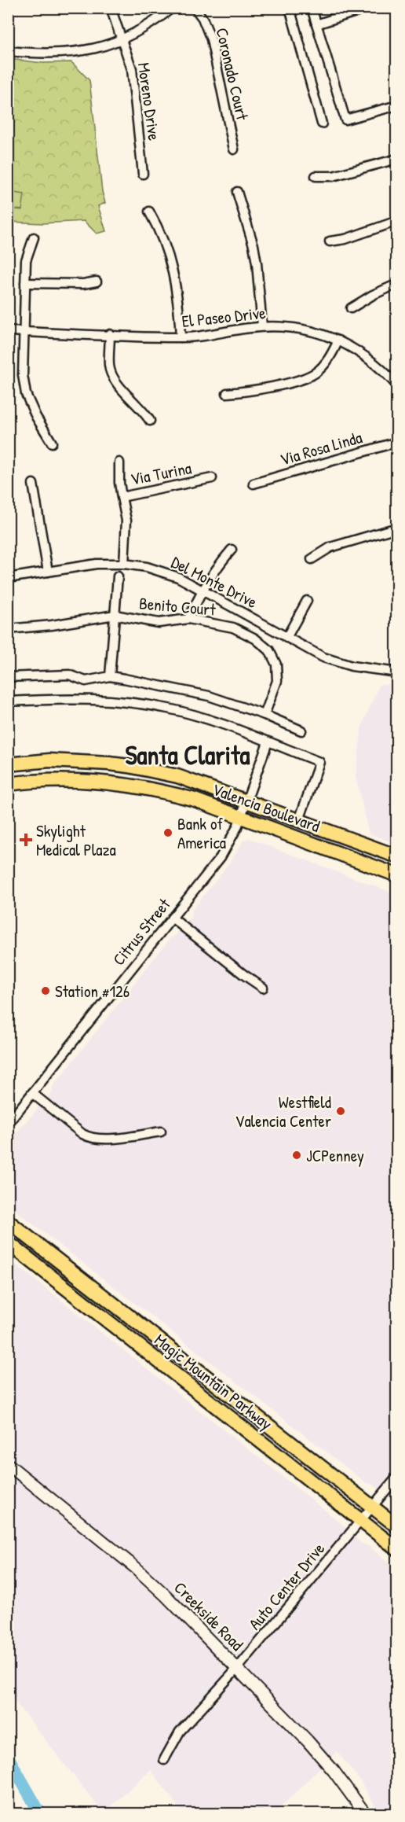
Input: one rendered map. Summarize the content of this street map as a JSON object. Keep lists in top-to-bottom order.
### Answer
{
  "streets": {
    "main road": ["Valencia Boulevard", "Magic Mountain Parkway"],
    "street": [
      "Coronado Court",
      "Moreno Drive",
      "El Paseo Drive",
      "Via Rosa Linda",
      "Via Turina",
      "Del Monte Drive",
      "Benito Court",
      "Citrus Street",
      "Auto Center Drive",
      "Creekside Road"
    ]
  },
  "crossings": [
    ["Valencia Boulevard", "Citrus Street"],
    ["Magic Mountain Parkway", "Auto Center Drive"],
    ["Auto Center Drive", "Creekside Road"]
  ],
  "districts": ["Santa Clarita"],
  "places": {
    "other": [
      "Bank of America",
      "Station #126",
      "Westfield Valencia Center",
      "JCPenney"
    ],
    "health": ["Skylight Medical Plaza"]
  }
}
